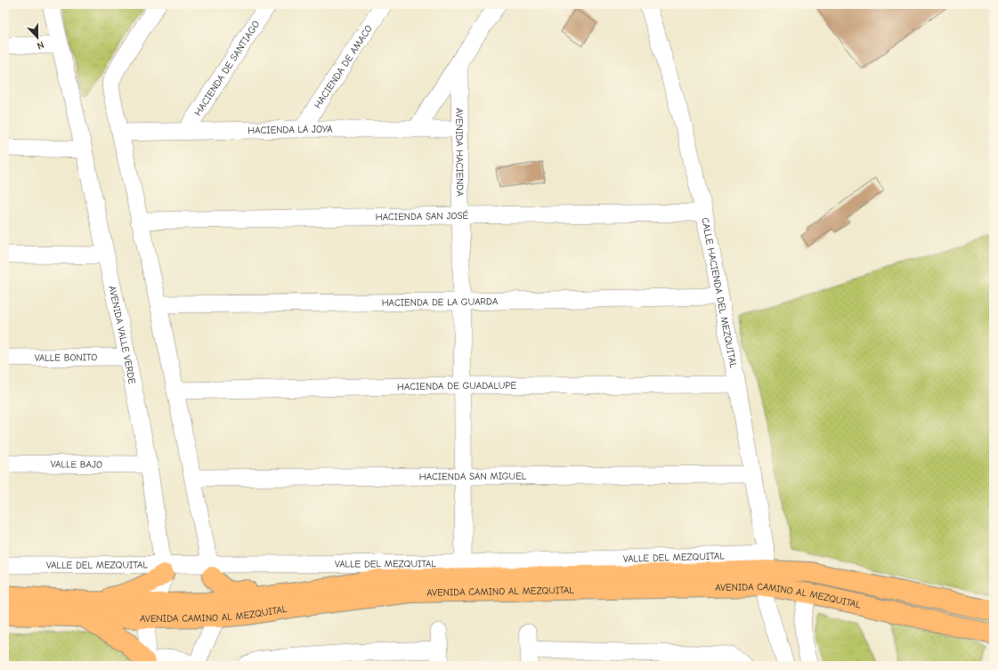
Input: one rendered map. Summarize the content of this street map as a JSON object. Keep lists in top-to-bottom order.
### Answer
{
  "streets": {
    "main road": ["AVENIDA CAMINO AL MEZQUITAL"],
    "street": [
      "HACIENDA DE AMACO",
      "HACIENDA DE SANTIAGO",
      "HACIENDA LA JOYA",
      "AVENIDA HACIENDA",
      "HACIENDA SAN JOSÉ",
      "CALLE HACIENDA DEL MEZQUITAL",
      "HACIENDA DE LA GUARDA",
      "AVENIDA VALLE VERDE",
      "VALLE BONITO",
      "HACIENDA DE GUADALUPE",
      "VALLE BAJO",
      "HACIENDA SAN MIGUEL",
      "VALLE DEL MEZQUITAL"
    ]
  },
  "crossings": [
    ["HACIENDA DE AMACO", "HACIENDA LA JOYA"],
    ["HACIENDA DE SANTIAGO", "HACIENDA LA JOYA"],
    ["HACIENDA LA JOYA", "AVENIDA HACIENDA"],
    ["AVENIDA HACIENDA", "HACIENDA SAN JOSÉ"],
    ["AVENIDA HACIENDA", "HACIENDA DE LA GUARDA"],
    ["AVENIDA HACIENDA", "HACIENDA DE GUADALUPE"],
    ["AVENIDA HACIENDA", "HACIENDA SAN MIGUEL"],
    ["AVENIDA HACIENDA", "VALLE DEL MEZQUITAL"],
    ["HACIENDA SAN JOSÉ", "CALLE HACIENDA DEL MEZQUITAL"],
    ["CALLE HACIENDA DEL MEZQUITAL", "HACIENDA DE LA GUARDA"],
    ["CALLE HACIENDA DEL MEZQUITAL", "HACIENDA DE GUADALUPE"],
    ["CALLE HACIENDA DEL MEZQUITAL", "HACIENDA SAN MIGUEL"],
    ["CALLE HACIENDA DEL MEZQUITAL", "VALLE DEL MEZQUITAL"],
    ["CALLE HACIENDA DEL MEZQUITAL", "AVENIDA CAMINO AL MEZQUITAL"],
    ["AVENIDA VALLE VERDE", "VALLE BONITO"],
    ["AVENIDA VALLE VERDE", "VALLE BAJO"],
    ["AVENIDA VALLE VERDE", "VALLE DEL MEZQUITAL"],
    ["AVENIDA VALLE VERDE", "AVENIDA CAMINO AL MEZQUITAL"],
    ["VALLE DEL MEZQUITAL", "AVENIDA CAMINO AL MEZQUITAL"]
  ],
  "north": "bottom"
}
